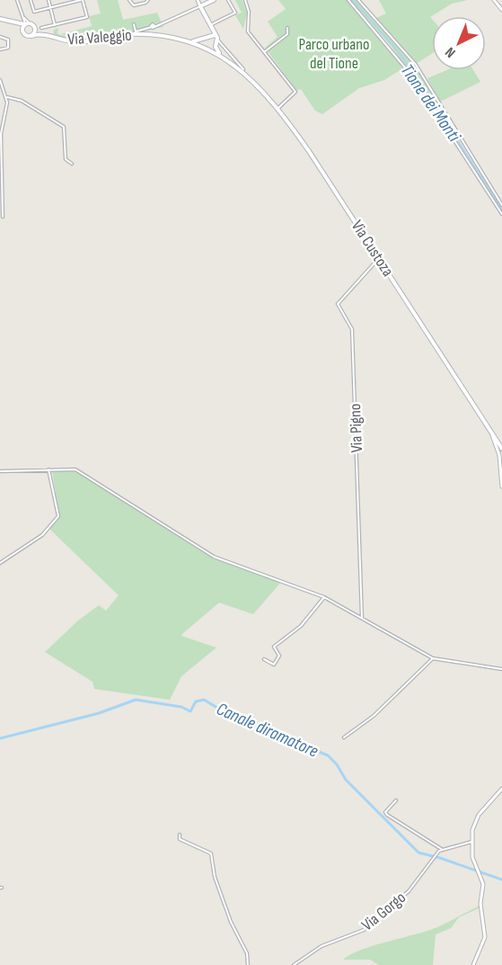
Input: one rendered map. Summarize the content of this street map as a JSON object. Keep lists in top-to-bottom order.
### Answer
{
  "streets": {
    "main road": ["Via Valeggio", "Via Custoza"],
    "street": ["Via Pigno", "Via Gorgo"]
  },
  "crossings": [
    ["Via Valeggio", "Via Custoza"],
    ["Via Custoza", "Via Pigno"]
  ],
  "water": ["Tione dei Monti", "Canale diramatore"],
  "parks": ["Parco urbano del Tione"],
  "north": "bottom left"
}
